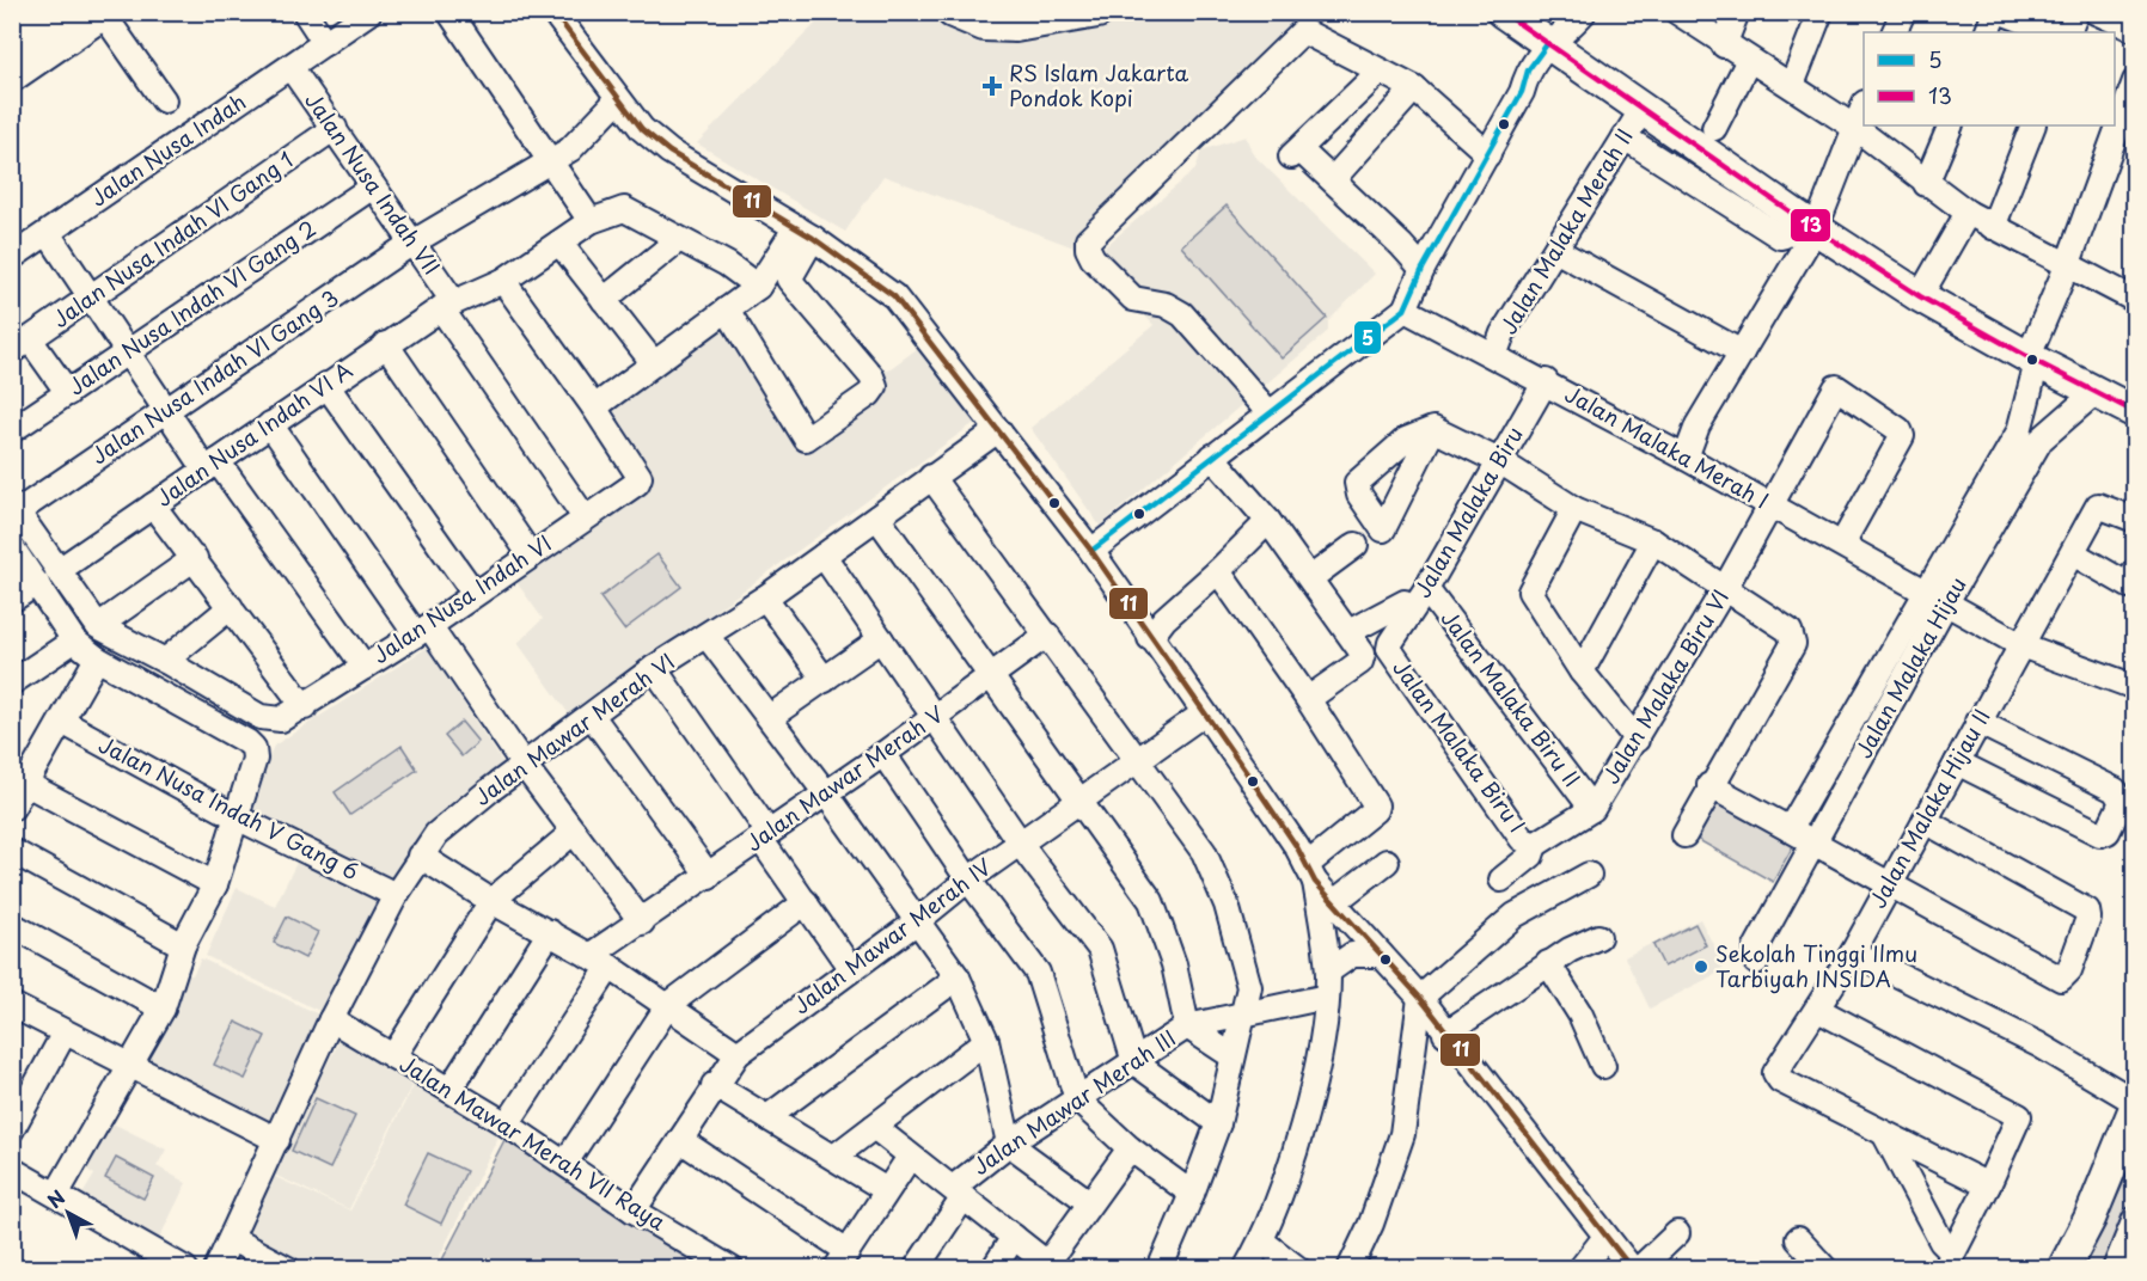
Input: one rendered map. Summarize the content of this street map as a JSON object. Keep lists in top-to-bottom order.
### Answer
{
  "streets": {
    "street": [
      "Jalan Nusa Indah",
      "Jalan Nusa Indah VII",
      "Jalan Malaka Merah II",
      "Jalan Nusa Indah VI Gang 1",
      "Jalan Nusa Indah VI Gang 2",
      "Jalan Nusa Indah VI Gang 3",
      "Jalan Nusa Indah VI A",
      "Jalan Malaka Merah I",
      "Jalan Malaka Biru",
      "Jalan Nusa Indah VI",
      "Jalan Malaka Hijau",
      "Jalan Malaka Biru VI",
      "Jalan Malaka Biru II",
      "Jalan Mawar Merah VI",
      "Jalan Malaka Biru I",
      "Jalan Mawar Merah V",
      "Jalan Nusa Indah V Gang 6",
      "Jalan Malaka Hijau II",
      "Jalan Mawar Merah IV",
      "Jalan Mawar Merah III",
      "Jalan Mawar Merah VII Raya"
    ]
  },
  "crossings": [
    ["Jalan Nusa Indah", "Jalan Nusa Indah VII"],
    ["Jalan Nusa Indah VII", "Jalan Nusa Indah VI Gang 1"],
    ["Jalan Nusa Indah VII", "Jalan Nusa Indah VI Gang 2"],
    ["Jalan Nusa Indah VII", "Jalan Nusa Indah VI Gang 3"],
    ["Jalan Nusa Indah VII", "Jalan Nusa Indah VI A"],
    ["Jalan Nusa Indah VII", "Jalan Nusa Indah VI"],
    ["Jalan Malaka Merah II", "Jalan Malaka Merah I"],
    ["Jalan Malaka Merah I", "Jalan Malaka Biru"],
    ["Jalan Malaka Merah I", "Jalan Malaka Hijau"],
    ["Jalan Malaka Merah I", "Jalan Malaka Biru VI"],
    ["Jalan Malaka Merah I", "Jalan Malaka Hijau II"],
    ["Jalan Malaka Biru", "Jalan Malaka Biru II"],
    ["Jalan Malaka Biru", "Jalan Malaka Biru I"],
    ["Jalan Malaka Biru VI", "Jalan Malaka Biru II"],
    ["Jalan Malaka Biru VI", "Jalan Malaka Biru I"],
    ["Jalan Mawar Merah VI", "Jalan Nusa Indah V Gang 6"],
    ["Jalan Mawar Merah VI", "Jalan Mawar Merah VII Raya"],
    ["Jalan Mawar Merah IV", "Jalan Mawar Merah VII Raya"]
  ],
  "places": {
    "health": ["RS Islam Jakarta Pondok Kopi"],
    "other": ["Sekolah Tinggi Ilmu Tarbiyah INSIDA"]
  },
  "lines": ["transit line 13", "transit line 11", "transit line 5"],
  "legend": ["5", "13"],
  "north": "top left"
}
